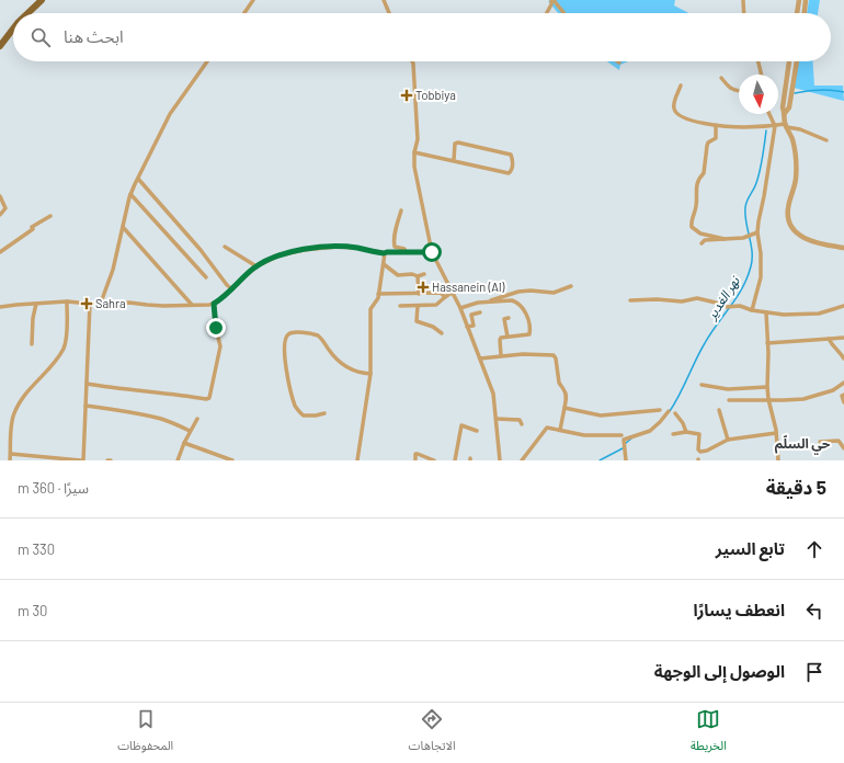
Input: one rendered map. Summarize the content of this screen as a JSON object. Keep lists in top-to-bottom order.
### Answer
{
  "districts": ["حي السلّم"],
  "water": ["نهر الغدير"],
  "places": {
    "health": ["Tobbiya", "Hassanein (Al)", "Sahra"]
  },
  "north": "bottom",
  "page": {
    "search": "ابحث هنا",
    "heading": ["5 دقيقة", "سيرًا · 360 m"],
    "list": [
      ["تابع السير", "330 m"],
      ["انعطف يسارًا", "30 m"],
      "الوصول إلى الوجهة"
    ],
    "nav": ["الخريطة", "الاتجاهات", "المحفوظات"]
  }
}
